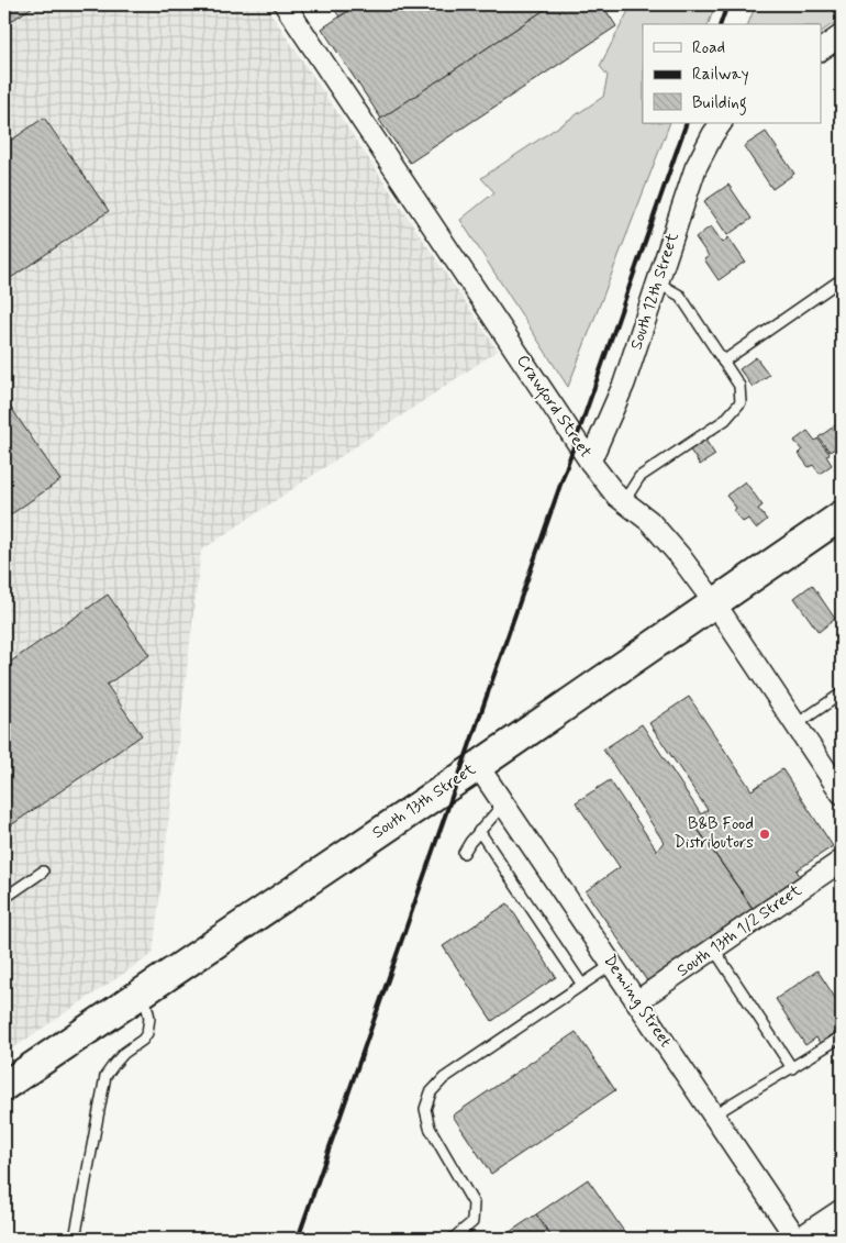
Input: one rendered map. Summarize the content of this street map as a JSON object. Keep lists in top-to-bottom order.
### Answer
{
  "streets": {
    "main road": ["South 13th Street"],
    "street": [
      "South 12th Street",
      "Crawford Street",
      "South 13th 1/2 Street",
      "Deming Street"
    ]
  },
  "crossings": [
    ["South 12th Street", "Crawford Street"],
    ["Crawford Street", "South 13th Street"],
    ["South 13th Street", "Deming Street"],
    ["South 13th 1/2 Street", "Deming Street"]
  ],
  "places": ["B&B Food Distributors"],
  "legend": ["Road", "Railway", "Building"]
}
